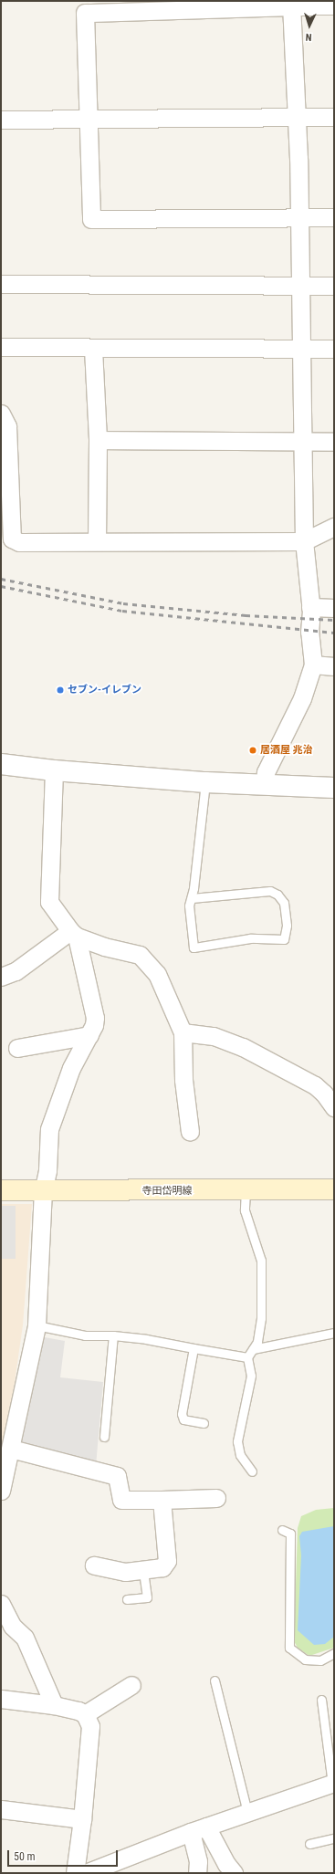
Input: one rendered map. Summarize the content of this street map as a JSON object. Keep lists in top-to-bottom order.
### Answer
{
  "streets": {
    "main road": ["寺田岱明線"]
  },
  "places": ["セブン-イレブン", "居酒屋 兆治"],
  "scale_bar": "50 m",
  "north": "bottom"
}
